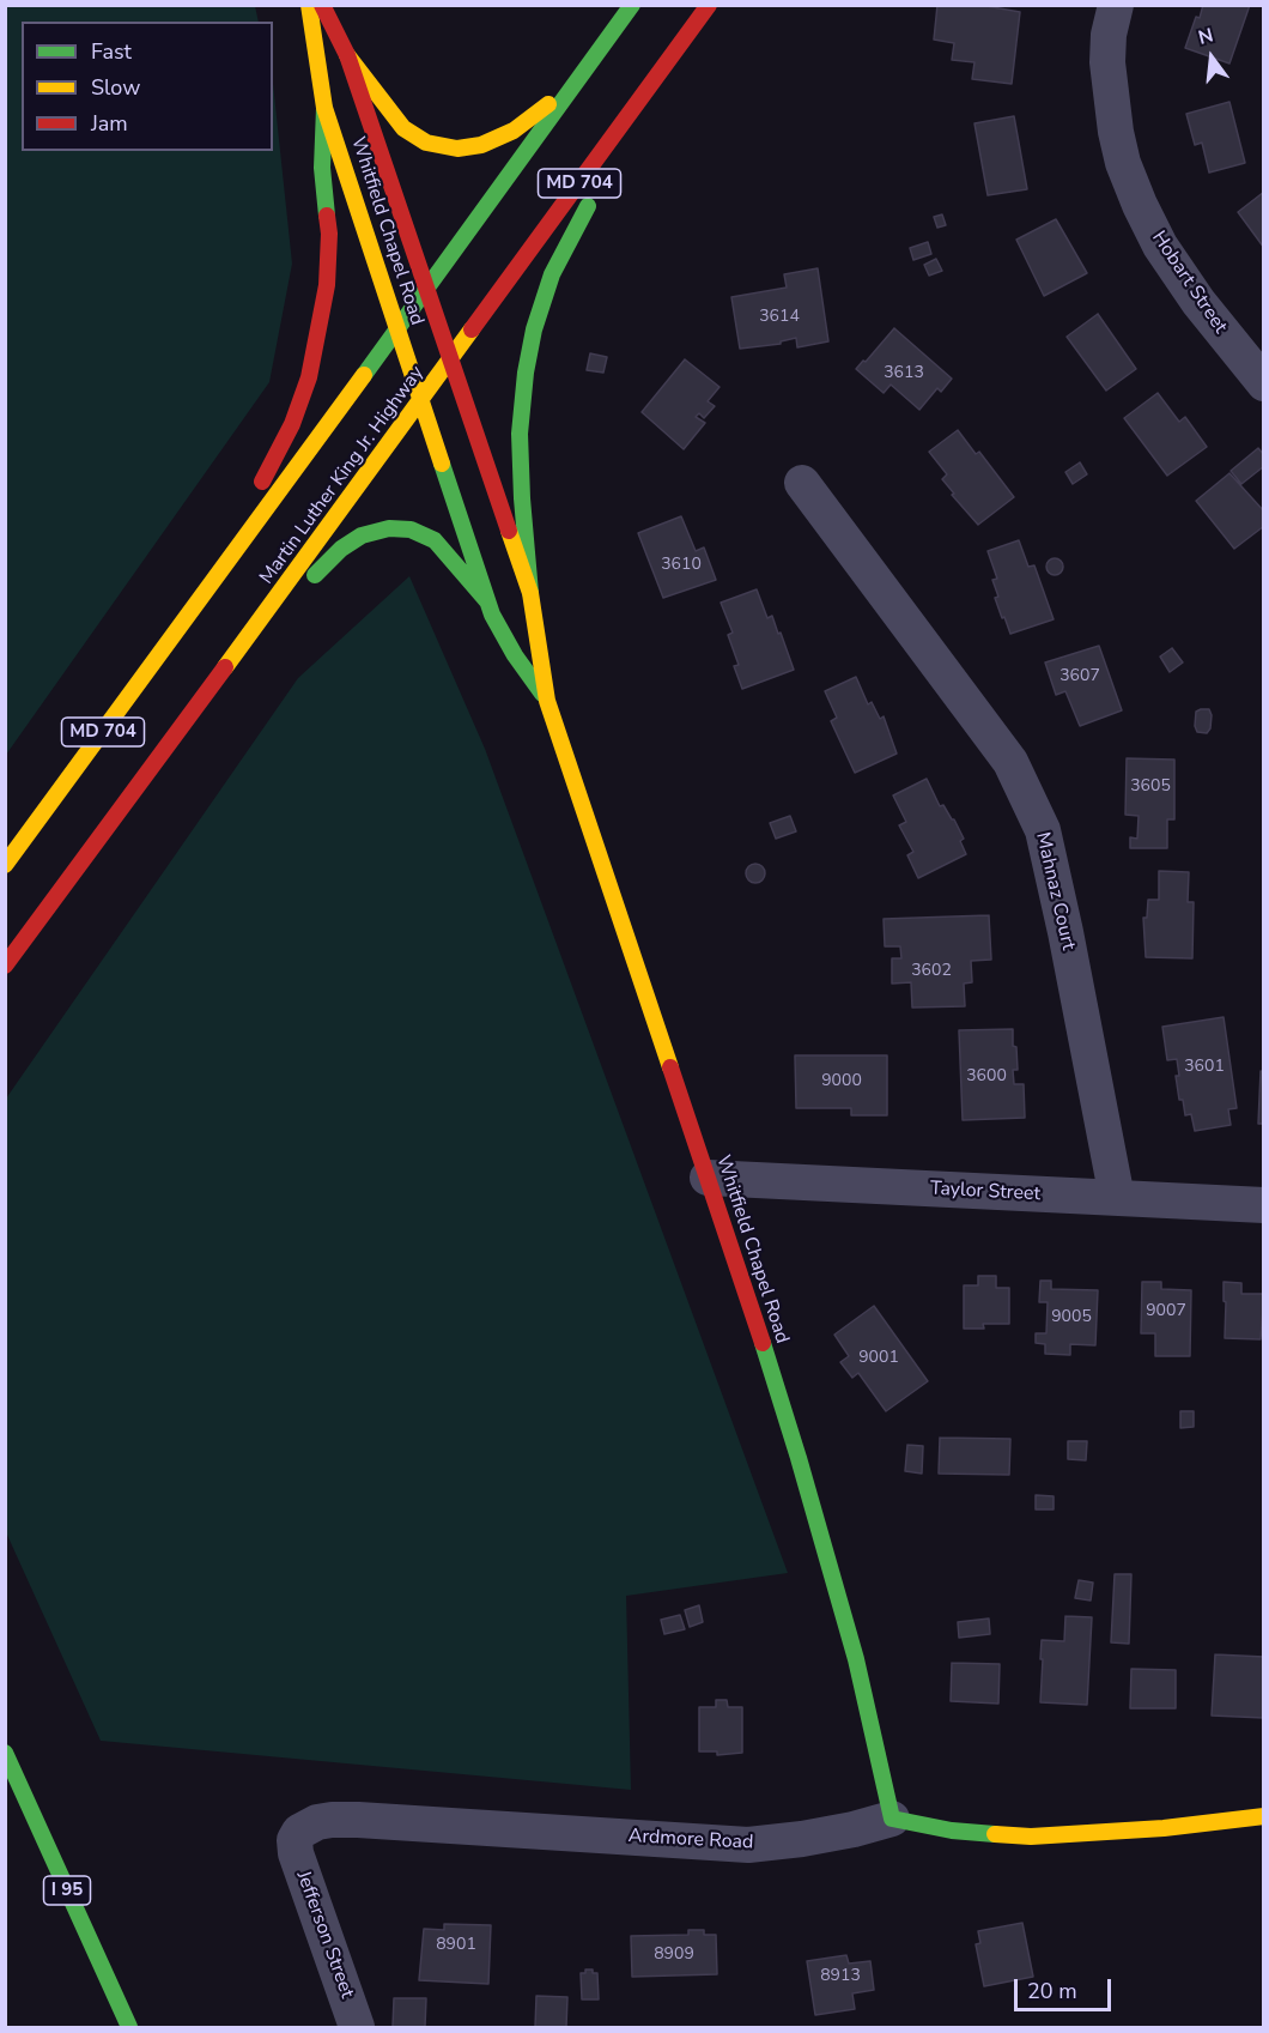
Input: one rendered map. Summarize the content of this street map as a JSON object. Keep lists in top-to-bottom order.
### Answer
{
  "streets": {
    "main road": [
      "MD 704",
      "Whitfield Chapel Road",
      "Martin Luther King Jr. Highway",
      "Ardmore Road",
      "I 95"
    ],
    "street": [
      "Hobart Street",
      "Mahnaz Court",
      "Taylor Street",
      "Jefferson Street"
    ]
  },
  "crossings": [
    ["Whitfield Chapel Road", "Martin Luther King Jr. Highway"],
    ["Whitfield Chapel Road", "Taylor Street"],
    ["Whitfield Chapel Road", "Ardmore Road"],
    ["Mahnaz Court", "Taylor Street"],
    ["Ardmore Road", "Jefferson Street"]
  ],
  "house_numbers": [
    "3614",
    "3613",
    "3610",
    "3607",
    "3605",
    "3602",
    "3601",
    "3600",
    "9000",
    "9007",
    "9005",
    "9001",
    "8901",
    "8909",
    "8913"
  ],
  "legend": ["Fast", "Slow", "Jam"],
  "scale_bar": "20 m",
  "north": "top"
}
